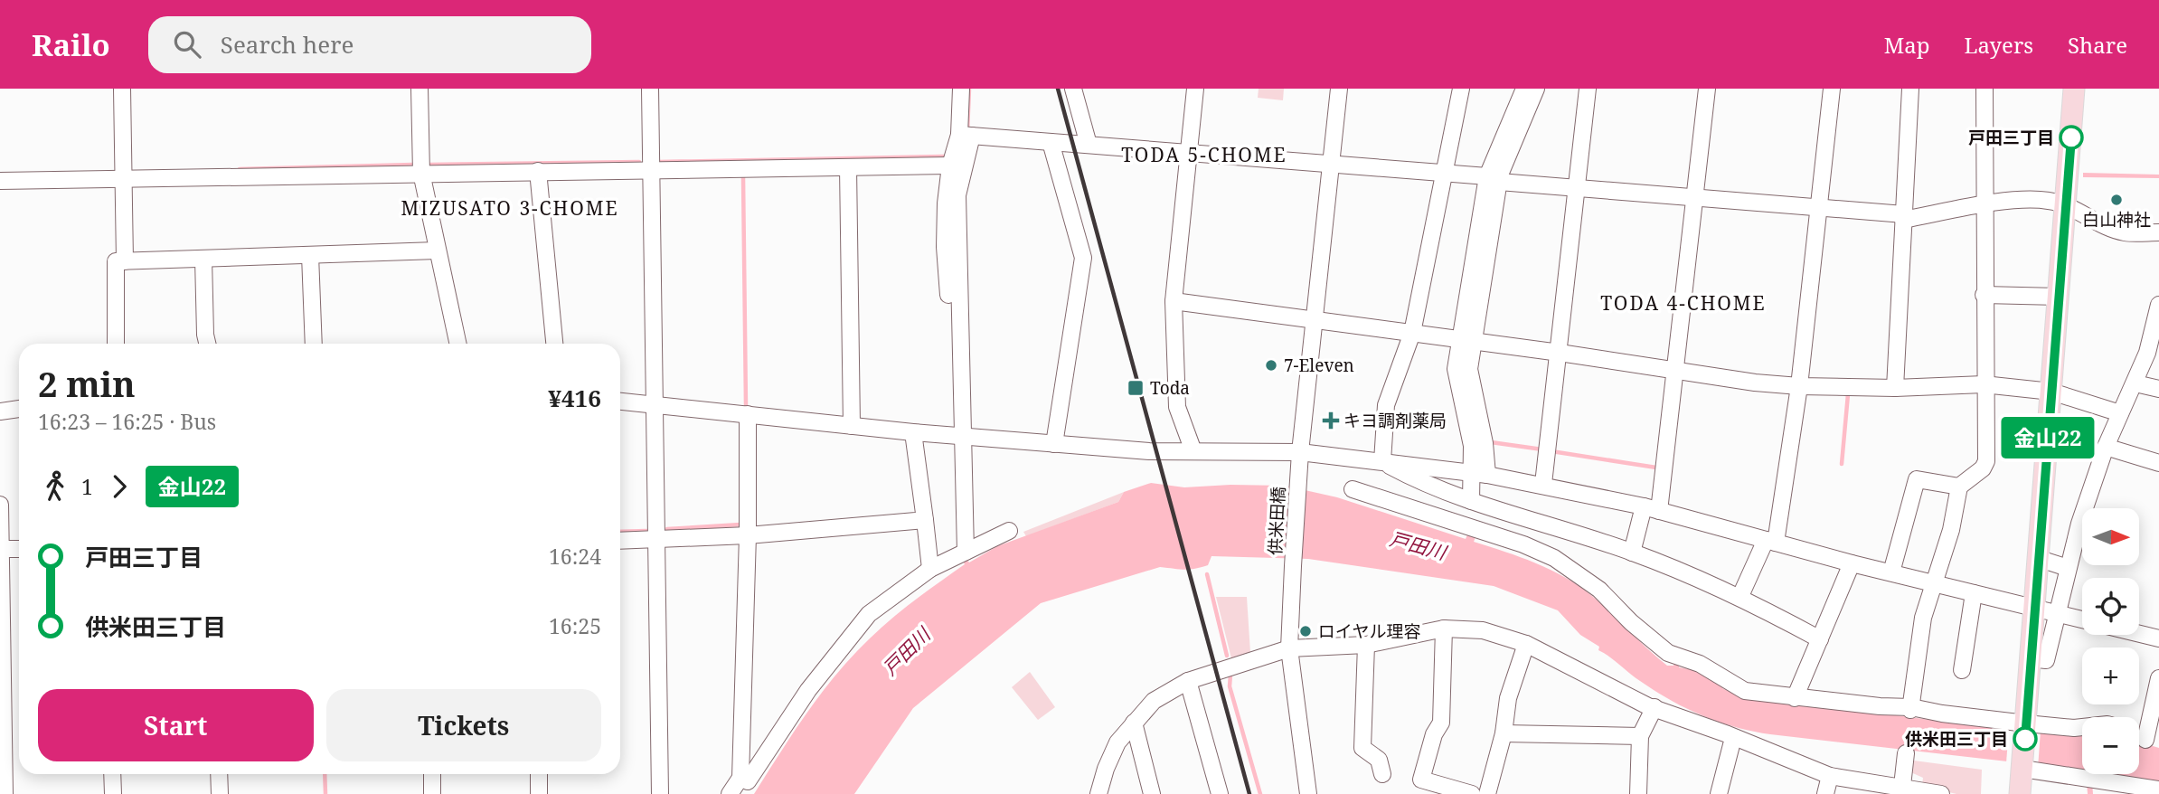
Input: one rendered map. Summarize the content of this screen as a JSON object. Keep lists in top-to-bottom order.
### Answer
{
  "streets": {
    "street": ["供米田橋"]
  },
  "districts": ["TODA 5-CHOME", "MIZUSATO 3-CHOME", "TODA 4-CHOME"],
  "water": ["戸田川"],
  "places": {
    "other": [
      "戸田三丁目",
      "白山神社",
      "7-Eleven",
      "ロイヤル理容",
      "供米田三丁目"
    ],
    "transit": ["Toda"],
    "health": ["キヨ調剤薬局"]
  },
  "lines": ["bus line 金山22"],
  "north": "right",
  "page": {
    "header": "Railo",
    "search": "Search here",
    "nav": ["Map", "Layers", "Share"],
    "on_map": "金山22",
    "heading": ["2 min", "16:23 – 16:25 · Bus", "¥416"],
    "legs": ["1", "金山22"],
    "map_buttons": ["+", "−"],
    "list": [
      {
        "name": "戸田三丁目",
        "value": "16:24"
      },
      {
        "name": "供米田三丁目",
        "value": "16:25"
      }
    ],
    "buttons": ["Start", "Tickets"]
  }
}
